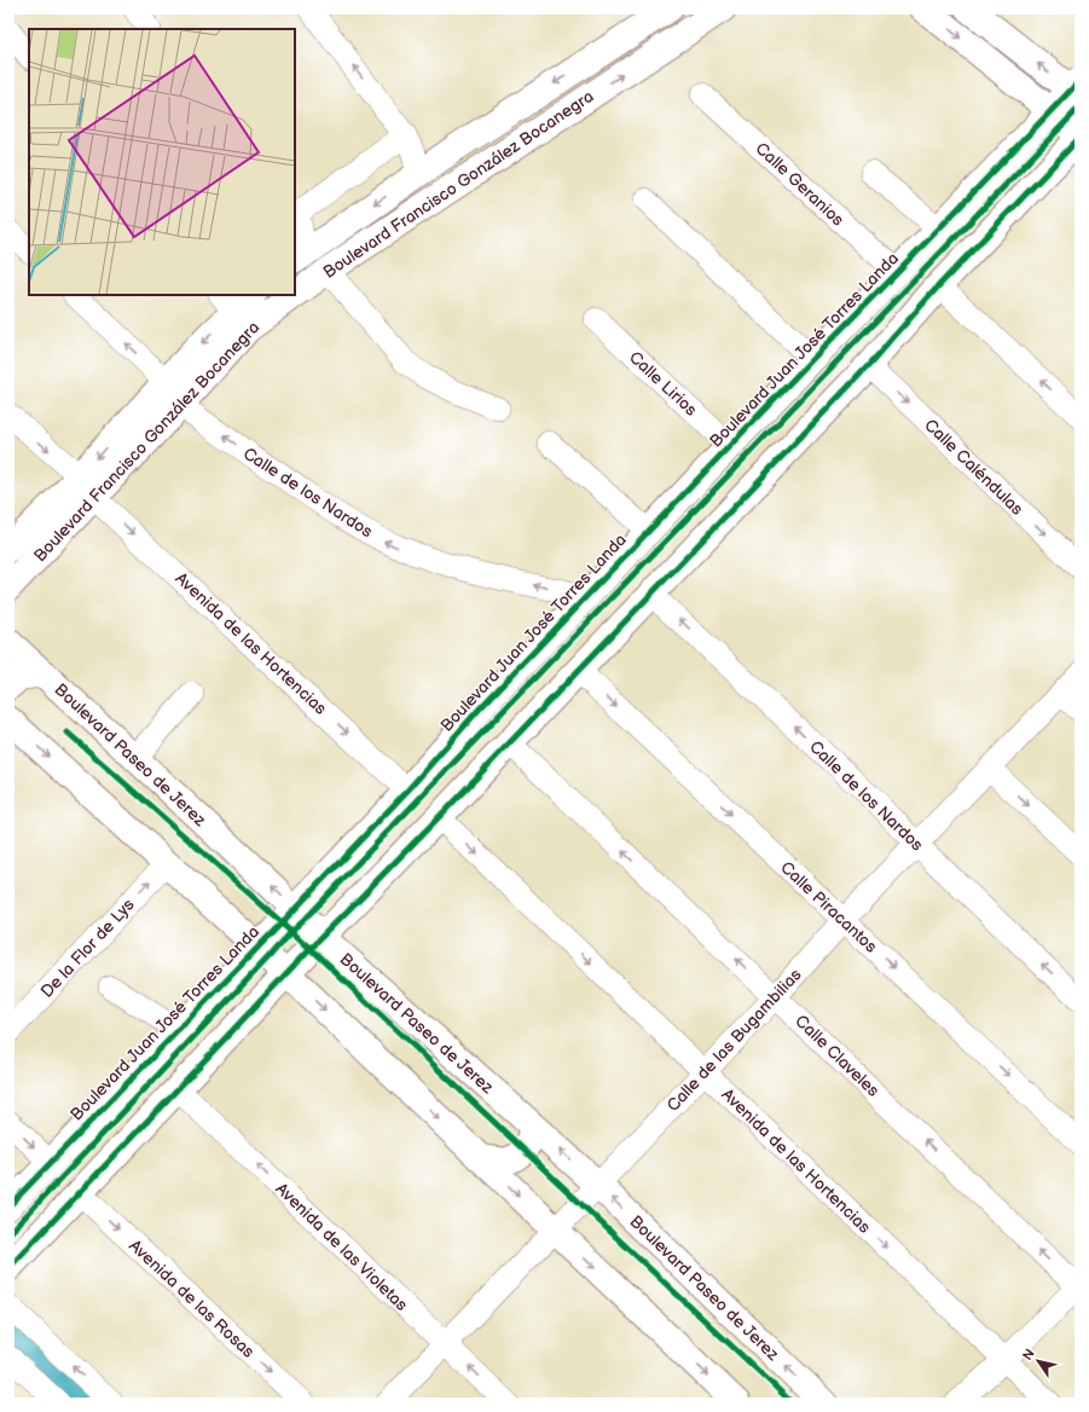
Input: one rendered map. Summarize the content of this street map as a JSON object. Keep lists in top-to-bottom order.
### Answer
{
  "streets": {
    "main road": ["Boulevard Francisco González Bocanegra", "Boulevard Juan José Torres Landa", "Boulevard Paseo de Jerez"],
    "street": [
      "Calle Geranios",
      "Calle Lirios",
      "Calle Caléndulas",
      "Calle de los Nardos",
      "Avenida de las Hortencias",
      "Calle Piracantos",
      "De la Flor de Lys",
      "Calle de las Bugambilias",
      "Calle Claveles",
      "Avenida de las Violetas",
      "Avenida de las Rosas"
    ]
  },
  "crossings": [
    ["Boulevard Francisco González Bocanegra", "Calle de los Nardos"],
    ["Boulevard Francisco González Bocanegra", "Avenida de las Hortencias"],
    ["Calle Geranios", "Boulevard Juan José Torres Landa"],
    ["Boulevard Juan José Torres Landa", "Calle Lirios"],
    ["Boulevard Juan José Torres Landa", "Calle de los Nardos"],
    ["Boulevard Juan José Torres Landa", "Avenida de las Hortencias"],
    ["Boulevard Juan José Torres Landa", "Boulevard Paseo de Jerez"],
    ["Calle de los Nardos", "Calle de las Bugambilias"],
    ["Avenida de las Hortencias", "Calle de las Bugambilias"],
    ["Boulevard Paseo de Jerez", "Calle de las Bugambilias"],
    ["Calle Piracantos", "Calle de las Bugambilias"],
    ["Calle de las Bugambilias", "Calle Claveles"],
    ["Calle de las Bugambilias", "Avenida de las Violetas"]
  ],
  "one_way": [
    "Avenida de las Hortencias",
    "Calle Piracantos",
    "De la Flor de Lys",
    "Calle Claveles",
    "Avenida de las Violetas"
  ],
  "north": "top left"
}
